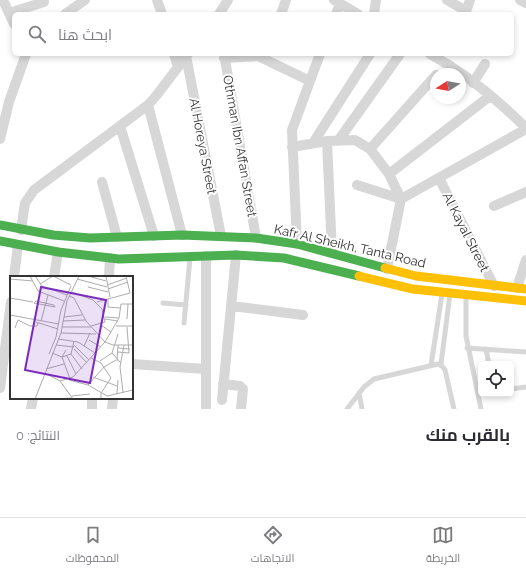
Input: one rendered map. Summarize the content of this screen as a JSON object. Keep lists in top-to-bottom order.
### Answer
{
  "streets": {
    "main road": ["Kafr Al Sheikh, Tanta Road"],
    "street": ["Al Horeya Street", "Othman Ibn Affan Street", "Al Kayal Street"]
  },
  "crossings": [
    ["Al Horeya Street", "Kafr Al Sheikh, Tanta Road"],
    ["Othman Ibn Affan Street", "Kafr Al Sheikh, Tanta Road"],
    ["Al Kayal Street", "Kafr Al Sheikh, Tanta Road"]
  ],
  "north": "left",
  "page": {
    "search": "ابحث هنا",
    "heading": ["بالقرب منك", "النتائج: 0"],
    "nav": ["الخريطة", "الاتجاهات", "المحفوظات"]
  }
}
